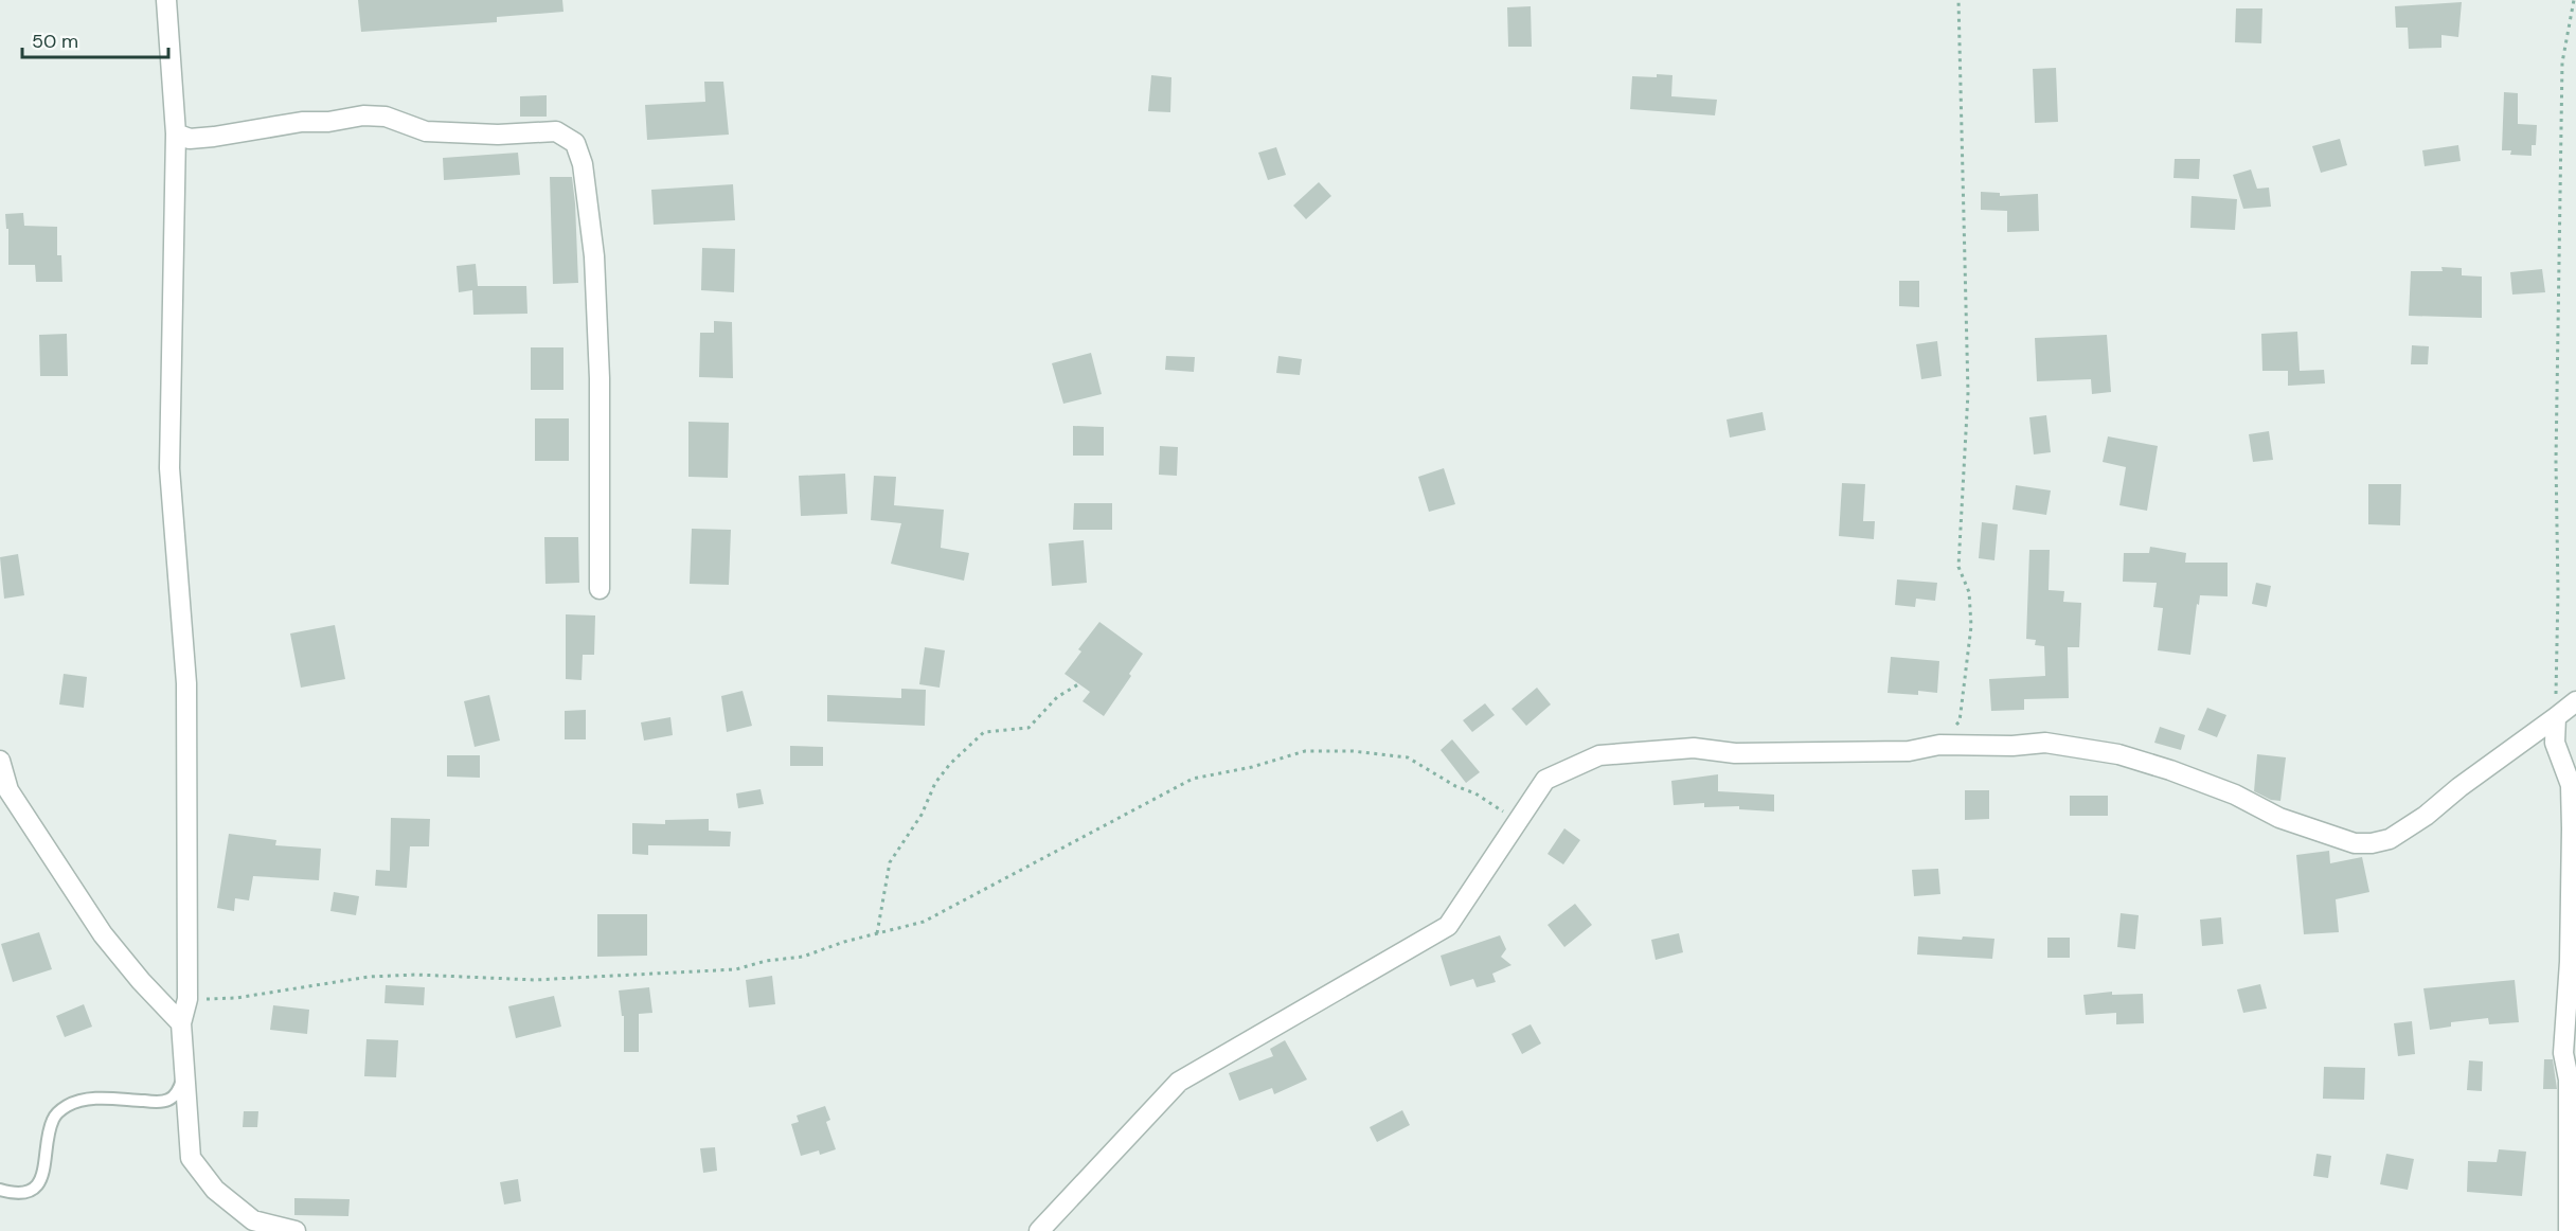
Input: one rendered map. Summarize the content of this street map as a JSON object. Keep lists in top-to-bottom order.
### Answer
{
  "scale_bar": "50 m"
}
